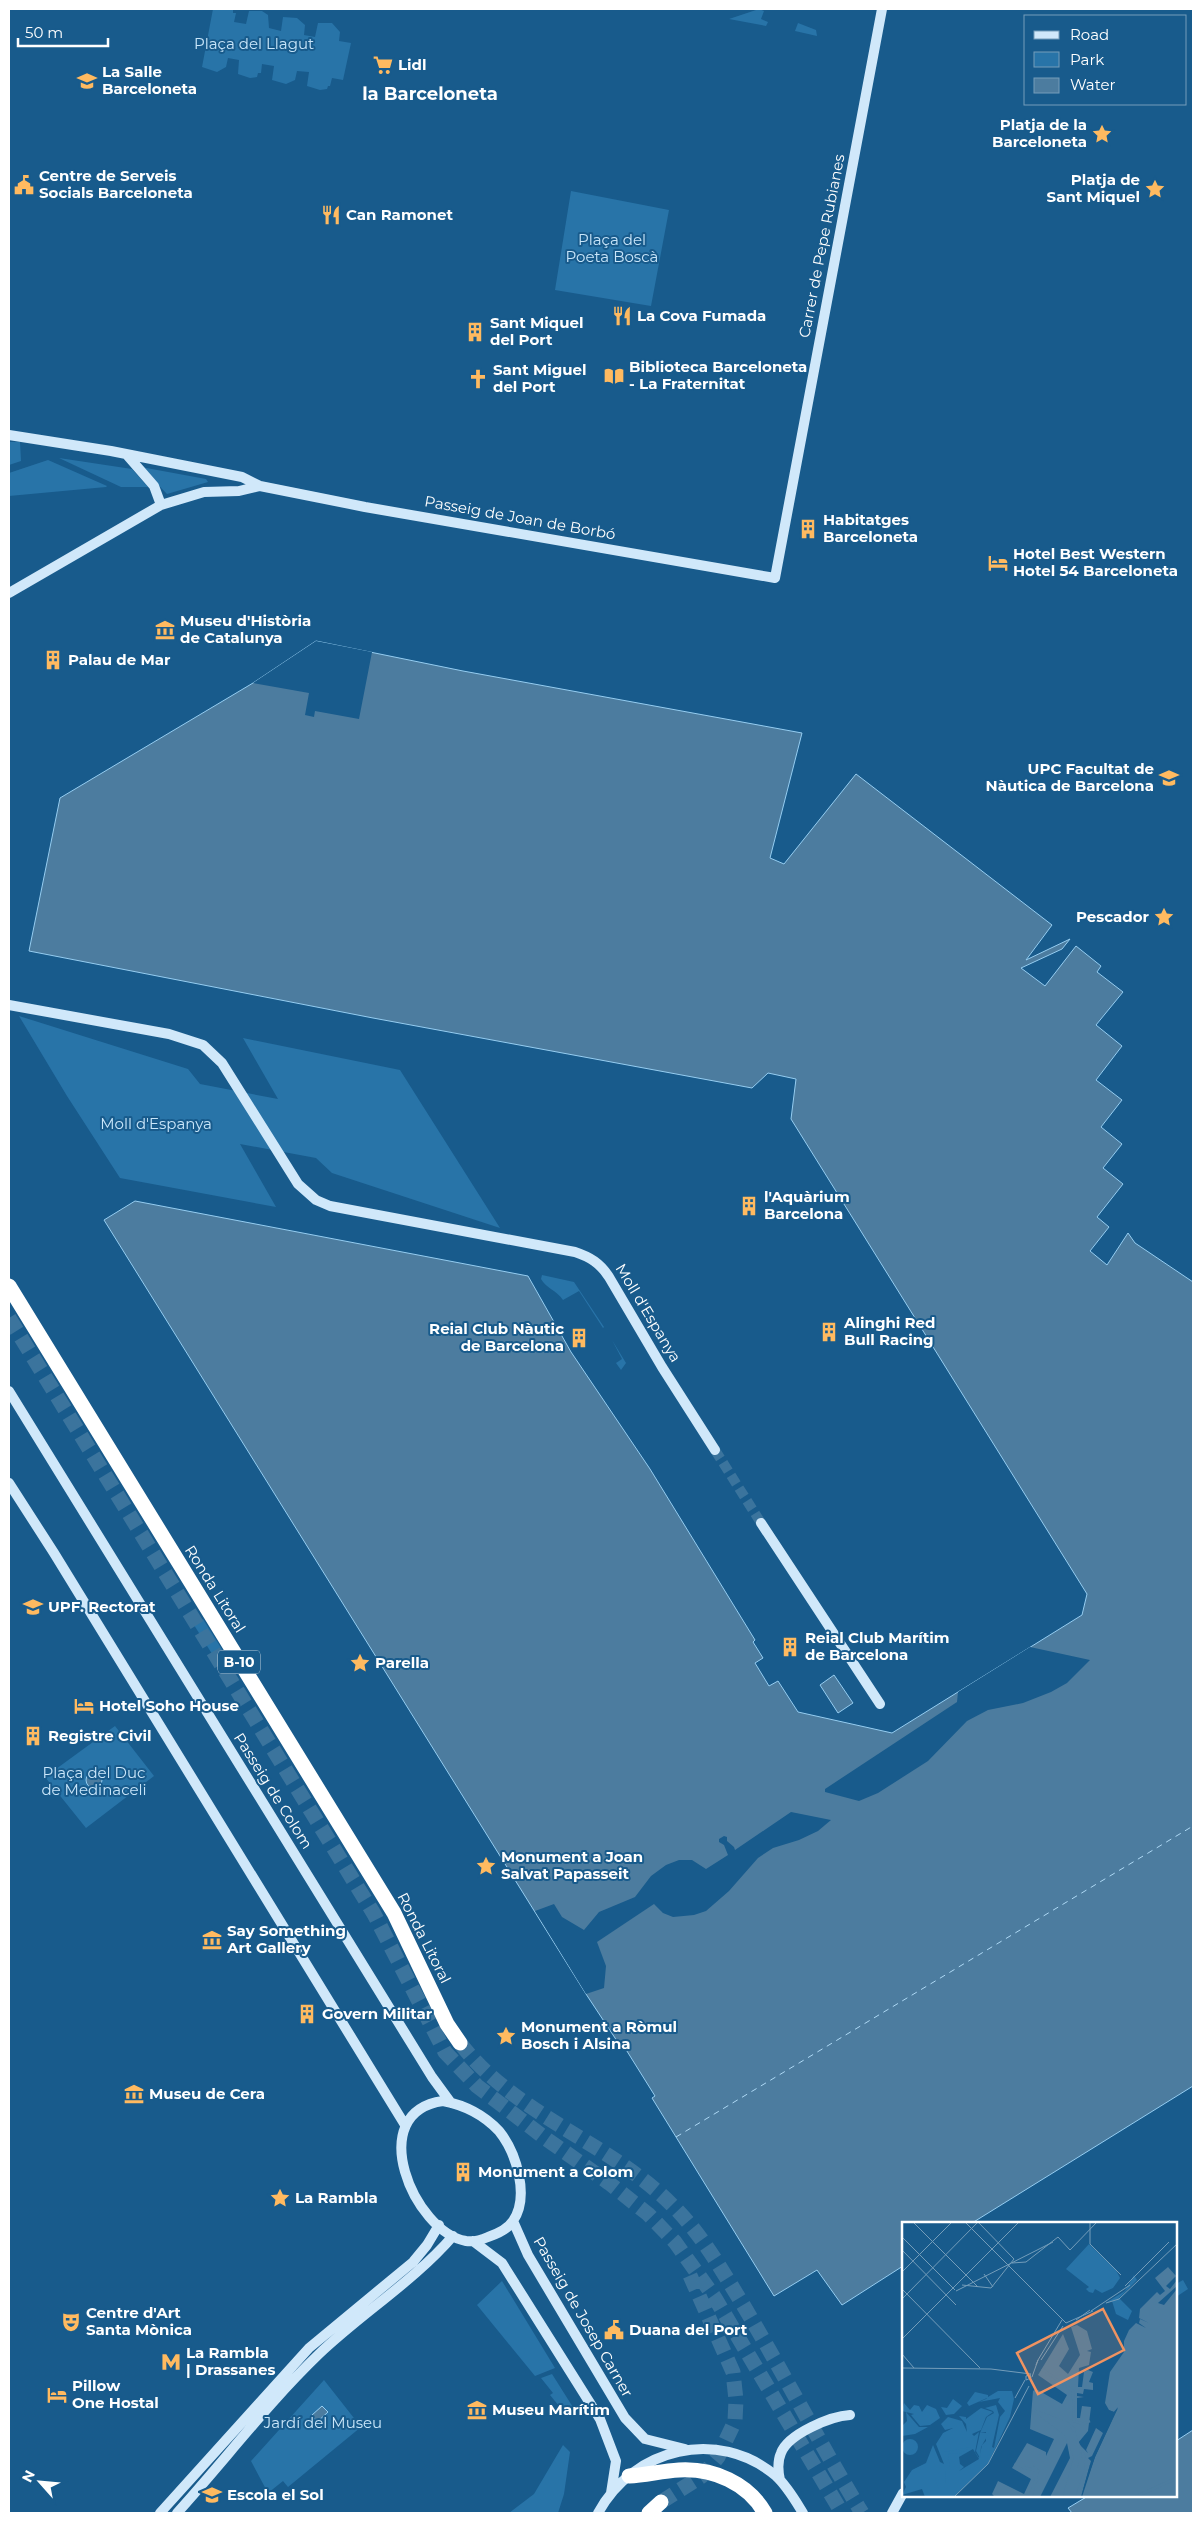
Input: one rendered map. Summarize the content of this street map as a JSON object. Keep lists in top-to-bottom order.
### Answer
{
  "streets": {
    "highway": ["Ronda Litoral", "B-10"],
    "street": [
      "Carrer de Pepe Rubianes",
      "Passeig de Joan de Borbó",
      "Moll d'Espanya",
      "Passeig de Colom",
      "Passeig de Josep Carner"
    ]
  },
  "crossings": [
    ["Carrer de Pepe Rubianes", "Passeig de Joan de Borbó"],
    ["Passeig de Colom", "Passeig de Josep Carner"]
  ],
  "districts": ["la Barceloneta"],
  "parks": [
    "Plaça del Llagut",
    "Plaça del Poeta Boscà",
    "Moll d'Espanya",
    "Plaça del Duc de Medinaceli",
    "Jardí del Museu"
  ],
  "places": {
    "supermarket": ["Lidl"],
    "school or university": [
      "La Salle Barceloneta",
      "UPC Facultat de Nàutica de Barcelona",
      "UPF. Rectorat",
      "Escola el Sol"
    ],
    "place": [
      "Platja de la Barceloneta",
      "Platja de Sant Miquel",
      "Pescador",
      "Parella",
      "Monument a Joan Salvat Papasseit",
      "Monument a Ròmul Bosch i Alsina",
      "La Rambla"
    ],
    "public building": ["Centre de Serveis Socials Barceloneta", "Duana del Port"],
    "restaurant": ["Can Ramonet", "La Cova Fumada"],
    "building": [
      "Sant Miquel del Port",
      "Habitatges Barceloneta",
      "Palau de Mar",
      "l'Aquàrium Barcelona",
      "Alinghi Red Bull Racing",
      "Reial Club Nàutic de Barcelona",
      "Reial Club Marítim de Barcelona",
      "Registre Civil",
      "Govern Militar",
      "Monument a Colom"
    ],
    "library": ["Biblioteca Barceloneta - La Fraternitat"],
    "church": ["Sant Miguel del Port"],
    "hotel": ["Hotel Best Western Hotel 54 Barceloneta", "Hotel Soho House", "Pillow One Hostal"],
    "museum": [
      "Museu d'Història de Catalunya",
      "Say Something Art Gallery",
      "Museu de Cera",
      "Museu Marítim"
    ],
    "theatre": ["Centre d'Art Santa Mònica"],
    "metro station": ["La Rambla | Drassanes"]
  },
  "legend": ["Road", "Park", "Water"],
  "scale_bar": "50 m",
  "north": "top left"
}
